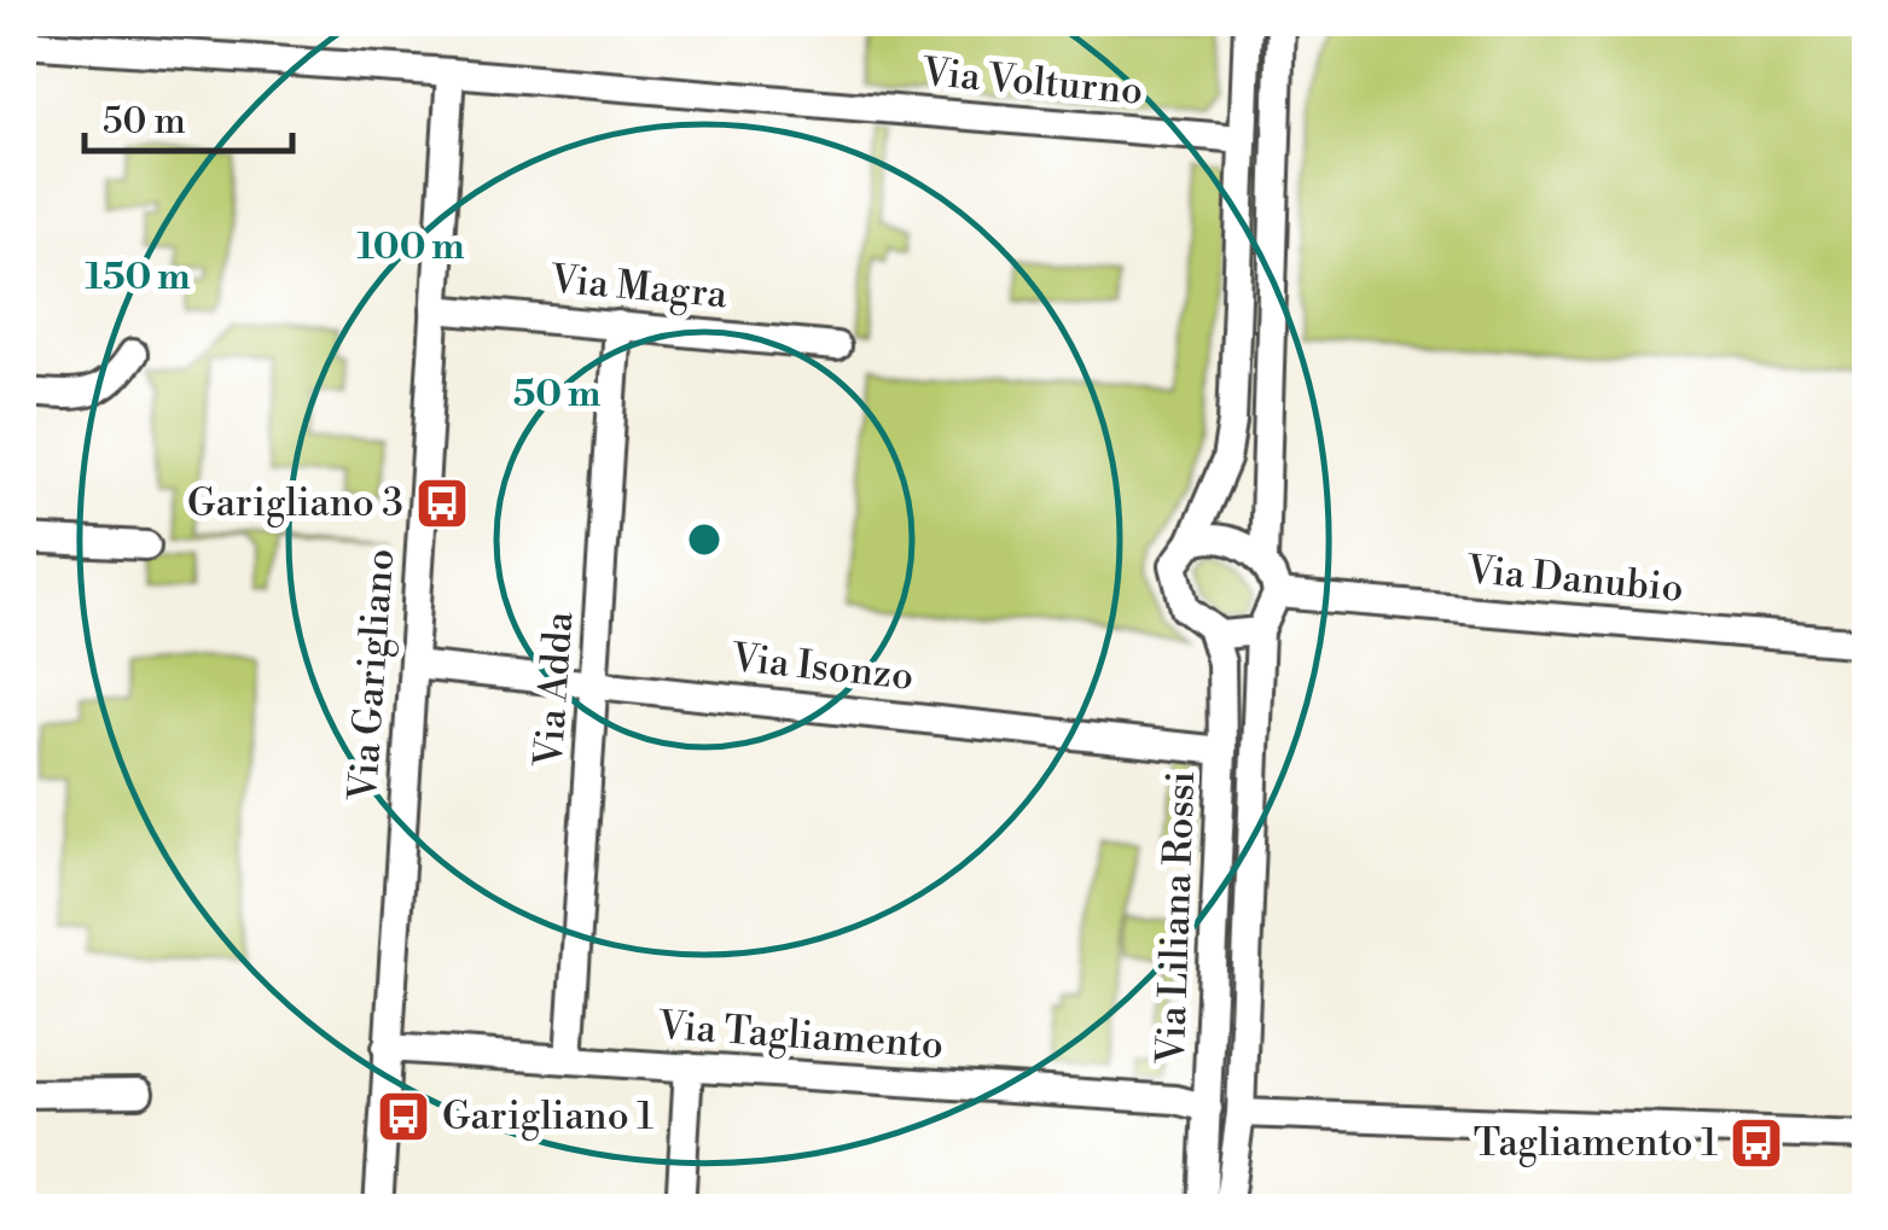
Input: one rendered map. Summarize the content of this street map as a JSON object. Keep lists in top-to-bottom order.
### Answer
{
  "streets": {
    "street": [
      "Via Volturno",
      "Via Magra",
      "Via Danubio",
      "Via Isonzo",
      "Via Garigliano",
      "Via Adda",
      "Via Liliana Rossi",
      "Via Tagliamento"
    ]
  },
  "crossings": [
    ["Via Volturno", "Via Garigliano"],
    ["Via Volturno", "Via Liliana Rossi"],
    ["Via Magra", "Via Garigliano"],
    ["Via Magra", "Via Adda"],
    ["Via Danubio", "Via Liliana Rossi"],
    ["Via Isonzo", "Via Garigliano"],
    ["Via Isonzo", "Via Adda"],
    ["Via Isonzo", "Via Liliana Rossi"],
    ["Via Garigliano", "Via Tagliamento"],
    ["Via Adda", "Via Tagliamento"],
    ["Via Liliana Rossi", "Via Tagliamento"]
  ],
  "places": {
    "bus stop": ["Garigliano 3", "Garigliano 1", "Tagliamento 1"]
  },
  "scale_bar": "50 m",
  "rings": ["100 m", "150 m", "50 m"]
}
